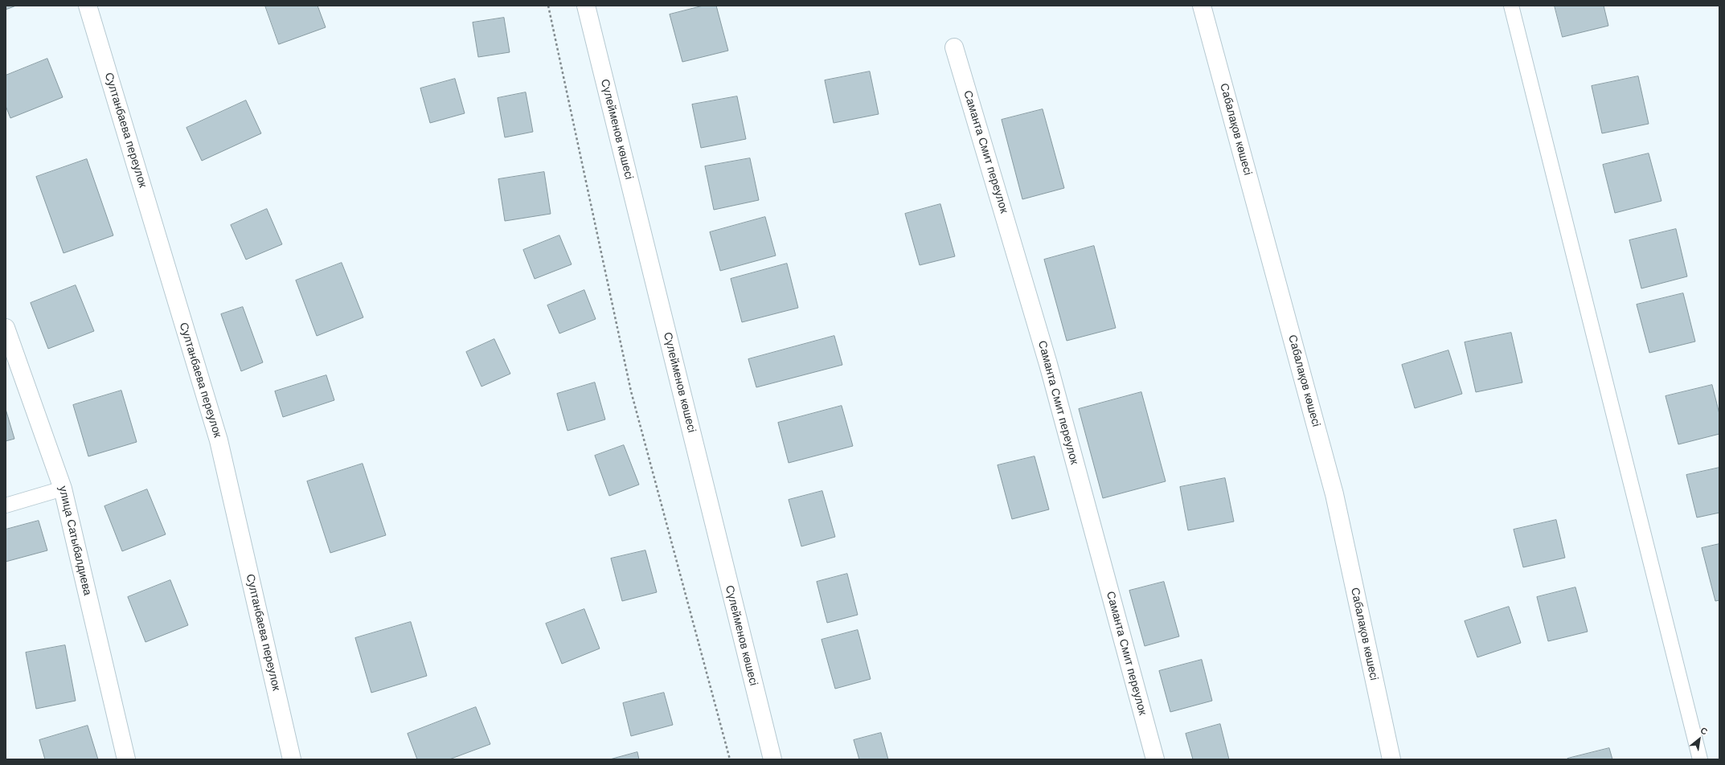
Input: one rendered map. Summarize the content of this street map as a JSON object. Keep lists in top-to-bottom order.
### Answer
{
  "streets": {
    "street": [
      "Сүлейменов көшесі",
      "Сабалақов көшесі",
      "Султанбаева переулок",
      "Саманта Смит переулок",
      "улица Сатыбалдиева"
    ]
  },
  "north": "top right"
}
